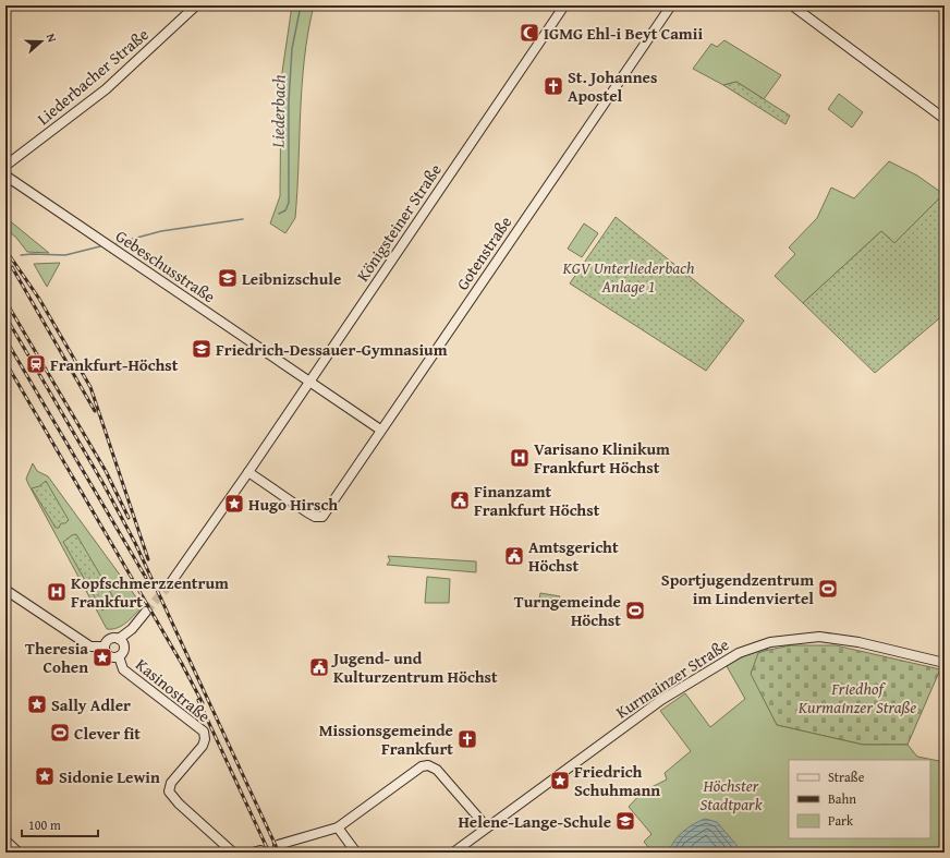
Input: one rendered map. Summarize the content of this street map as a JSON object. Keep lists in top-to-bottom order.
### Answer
{
  "streets": {
    "main road": [
      "Liederbacher Straße",
      "Königsteiner Straße",
      "Gotenstraße",
      "Gebeschusstraße",
      "Kurmainzer Straße",
      "Kasinostraße"
    ]
  },
  "crossings": [
    ["Königsteiner Straße", "Gotenstraße"],
    ["Königsteiner Straße", "Gebeschusstraße"],
    ["Gotenstraße", "Gebeschusstraße"]
  ],
  "water": ["Liederbach"],
  "parks": ["KGV Unterliederbach Anlage 1", "Friedhof Kurmainzer Straße", "Höchster Stadtpark"],
  "places": {
    "mosque": ["IGMG Ehl-i Beyt Camii"],
    "church": ["St. Johannes Apostel", "Missionsgemeinde Frankfurt"],
    "school or university": ["Leibnizschule", "Friedrich-Dessauer-Gymnasium", "Helene-Lange-Schule"],
    "station": ["Frankfurt-Höchst"],
    "hospital": ["Varisano Klinikum Frankfurt Höchst", "Kopfschmerzzentrum Frankfurt"],
    "public building": ["Finanzamt Frankfurt Höchst", "Amtsgericht Höchst", "Jugend- und Kulturzentrum Höchst"],
    "place": [
      "Hugo Hirsch",
      "Theresia Cohen",
      "Sally Adler",
      "Sidonie Lewin",
      "Friedrich Schuhmann"
    ],
    "sports": ["Sportjugendzentrum im Lindenviertel", "Turngemeinde Höchst", "Clever fit"]
  },
  "legend": ["Straße", "Bahn", "Park"],
  "scale_bar": "100 m",
  "north": "right"
}
